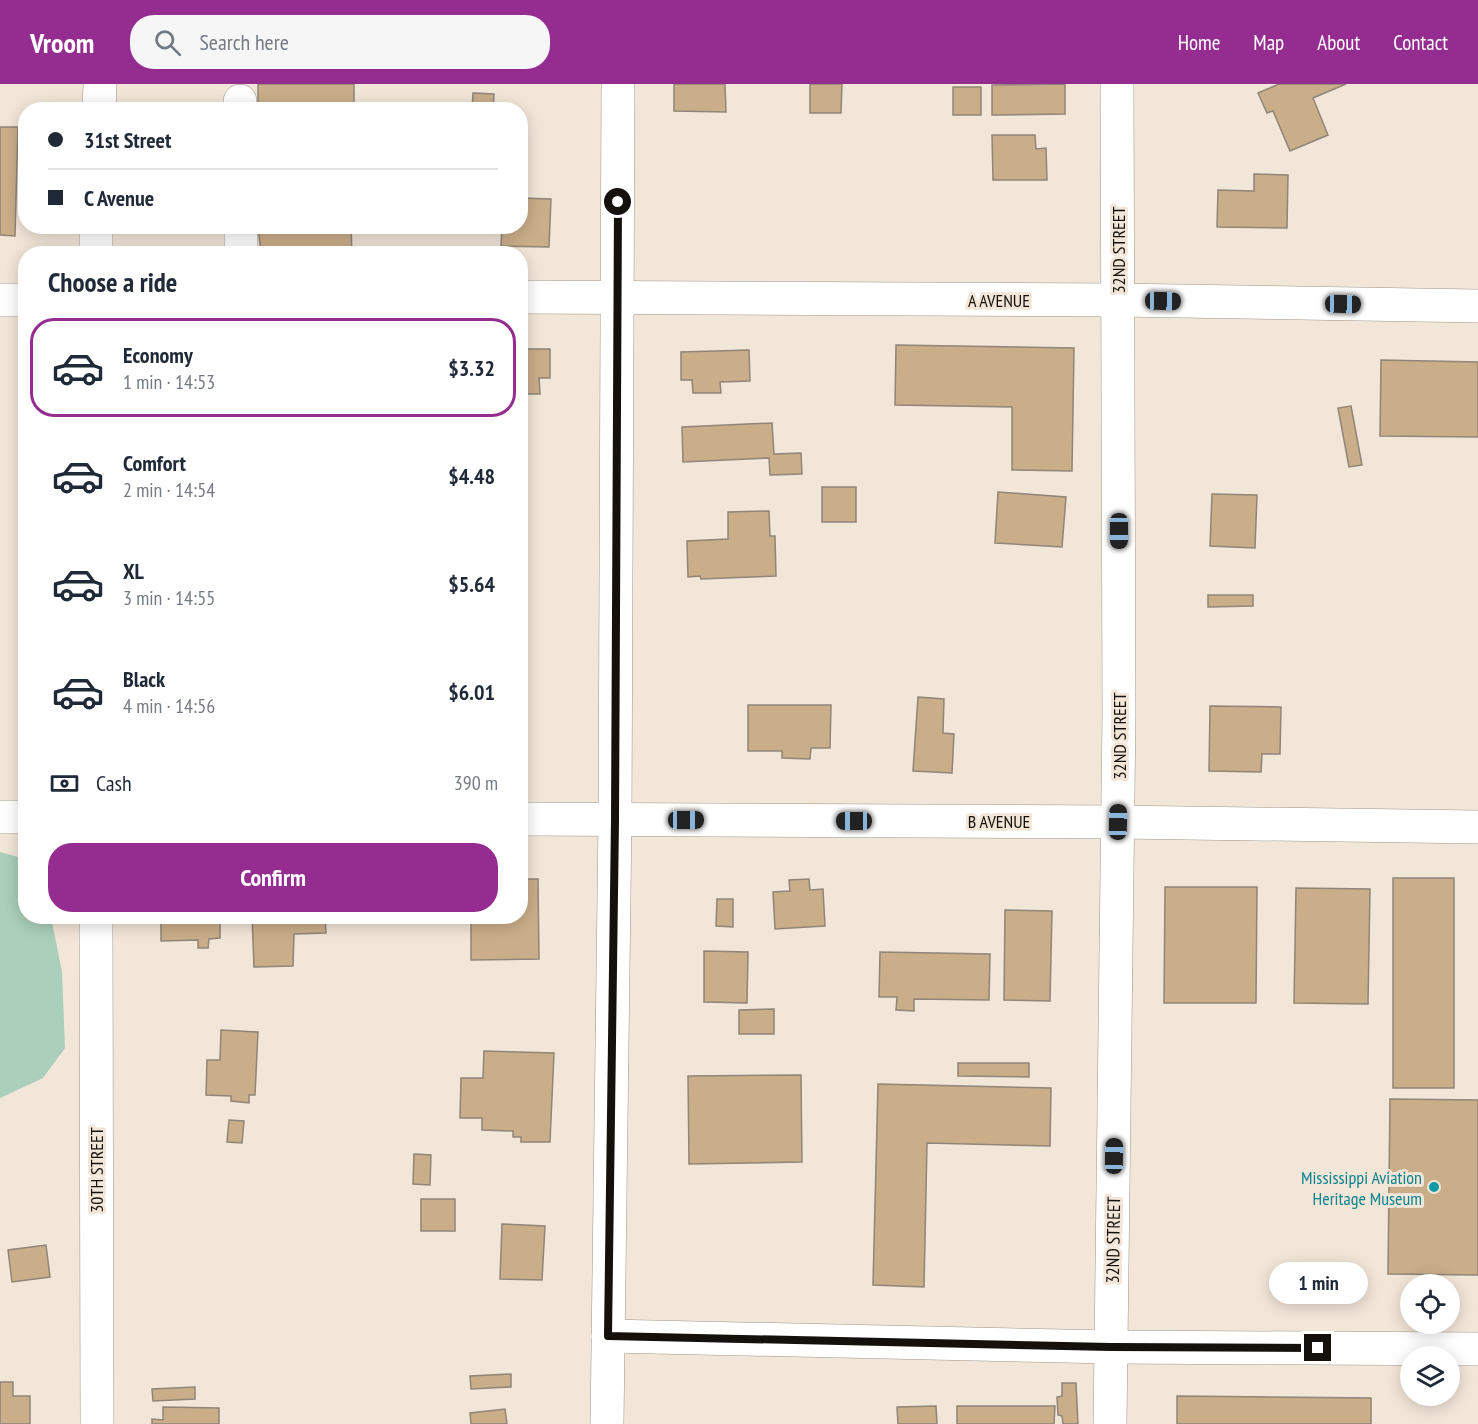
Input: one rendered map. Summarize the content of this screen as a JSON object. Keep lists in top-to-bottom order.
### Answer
{
  "streets": {
    "street": [
      "32ND STREET",
      "A AVENUE",
      "B AVENUE",
      "30TH STREET"
    ]
  },
  "crossings": [
    ["32ND STREET", "A AVENUE"],
    ["32ND STREET", "B AVENUE"]
  ],
  "places": ["Mississippi Aviation Heritage Museum"],
  "page": {
    "header": "Vroom",
    "search": "Search here",
    "nav": [
      "Home",
      "Map",
      "About",
      "Contact"
    ],
    "banner": ["31st Street", "C Avenue"],
    "heading": "Choose a ride",
    "list": [
      {
        "name": "Economy",
        "note": "1 min · 14:53",
        "value": "$3.32"
      },
      {
        "name": "Comfort",
        "note": "2 min · 14:54",
        "value": "$4.48"
      },
      {
        "name": "XL",
        "note": "3 min · 14:55",
        "value": "$5.64"
      },
      {
        "name": "Black",
        "note": "4 min · 14:56",
        "value": "$6.01"
      }
    ],
    "pay": ["Cash", "390 m"],
    "buttons": "Confirm",
    "bubble": "1 min"
  }
}
